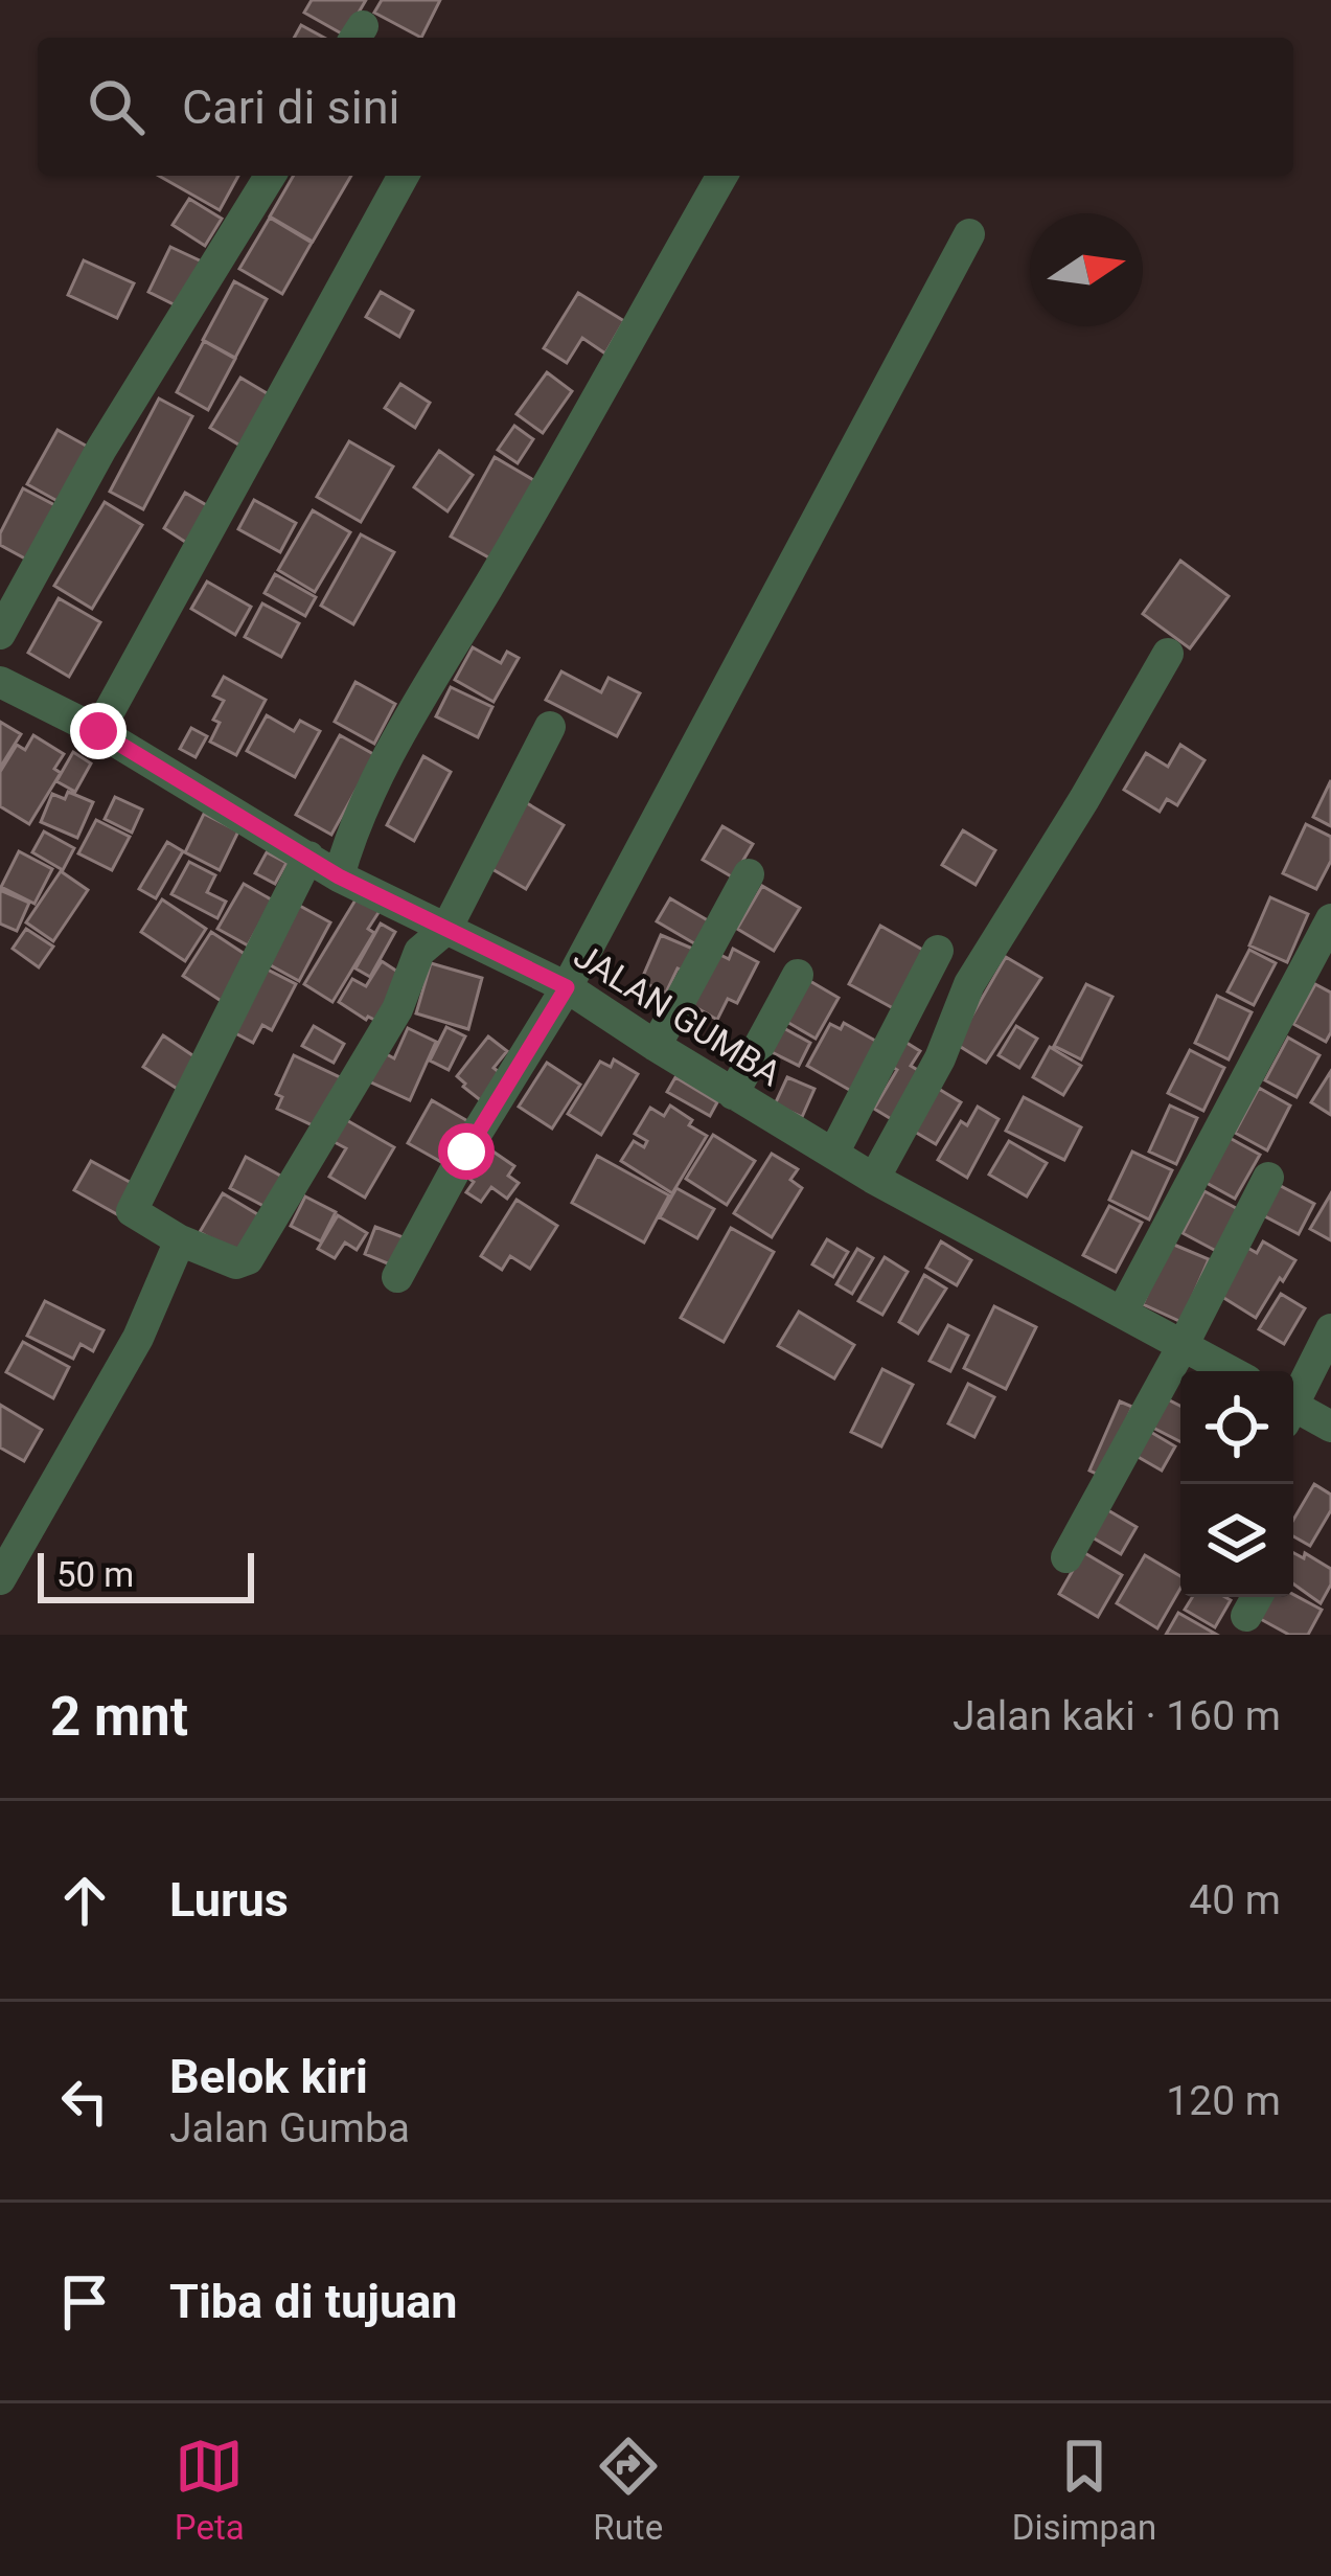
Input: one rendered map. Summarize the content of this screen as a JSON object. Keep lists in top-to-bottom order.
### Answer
{
  "streets": {
    "street": ["JALAN GUMBA"]
  },
  "scale_bar": "50 m",
  "north": "right",
  "page": {
    "search": "Cari di sini",
    "scale": "50 m",
    "heading": ["2 mnt", "Jalan kaki · 160 m"],
    "list": [
      ["Lurus", "40 m"],
      ["Belok kiri", "Jalan Gumba", "120 m"],
      "Tiba di tujuan"
    ],
    "nav": ["Peta", "Rute", "Disimpan"]
  }
}
